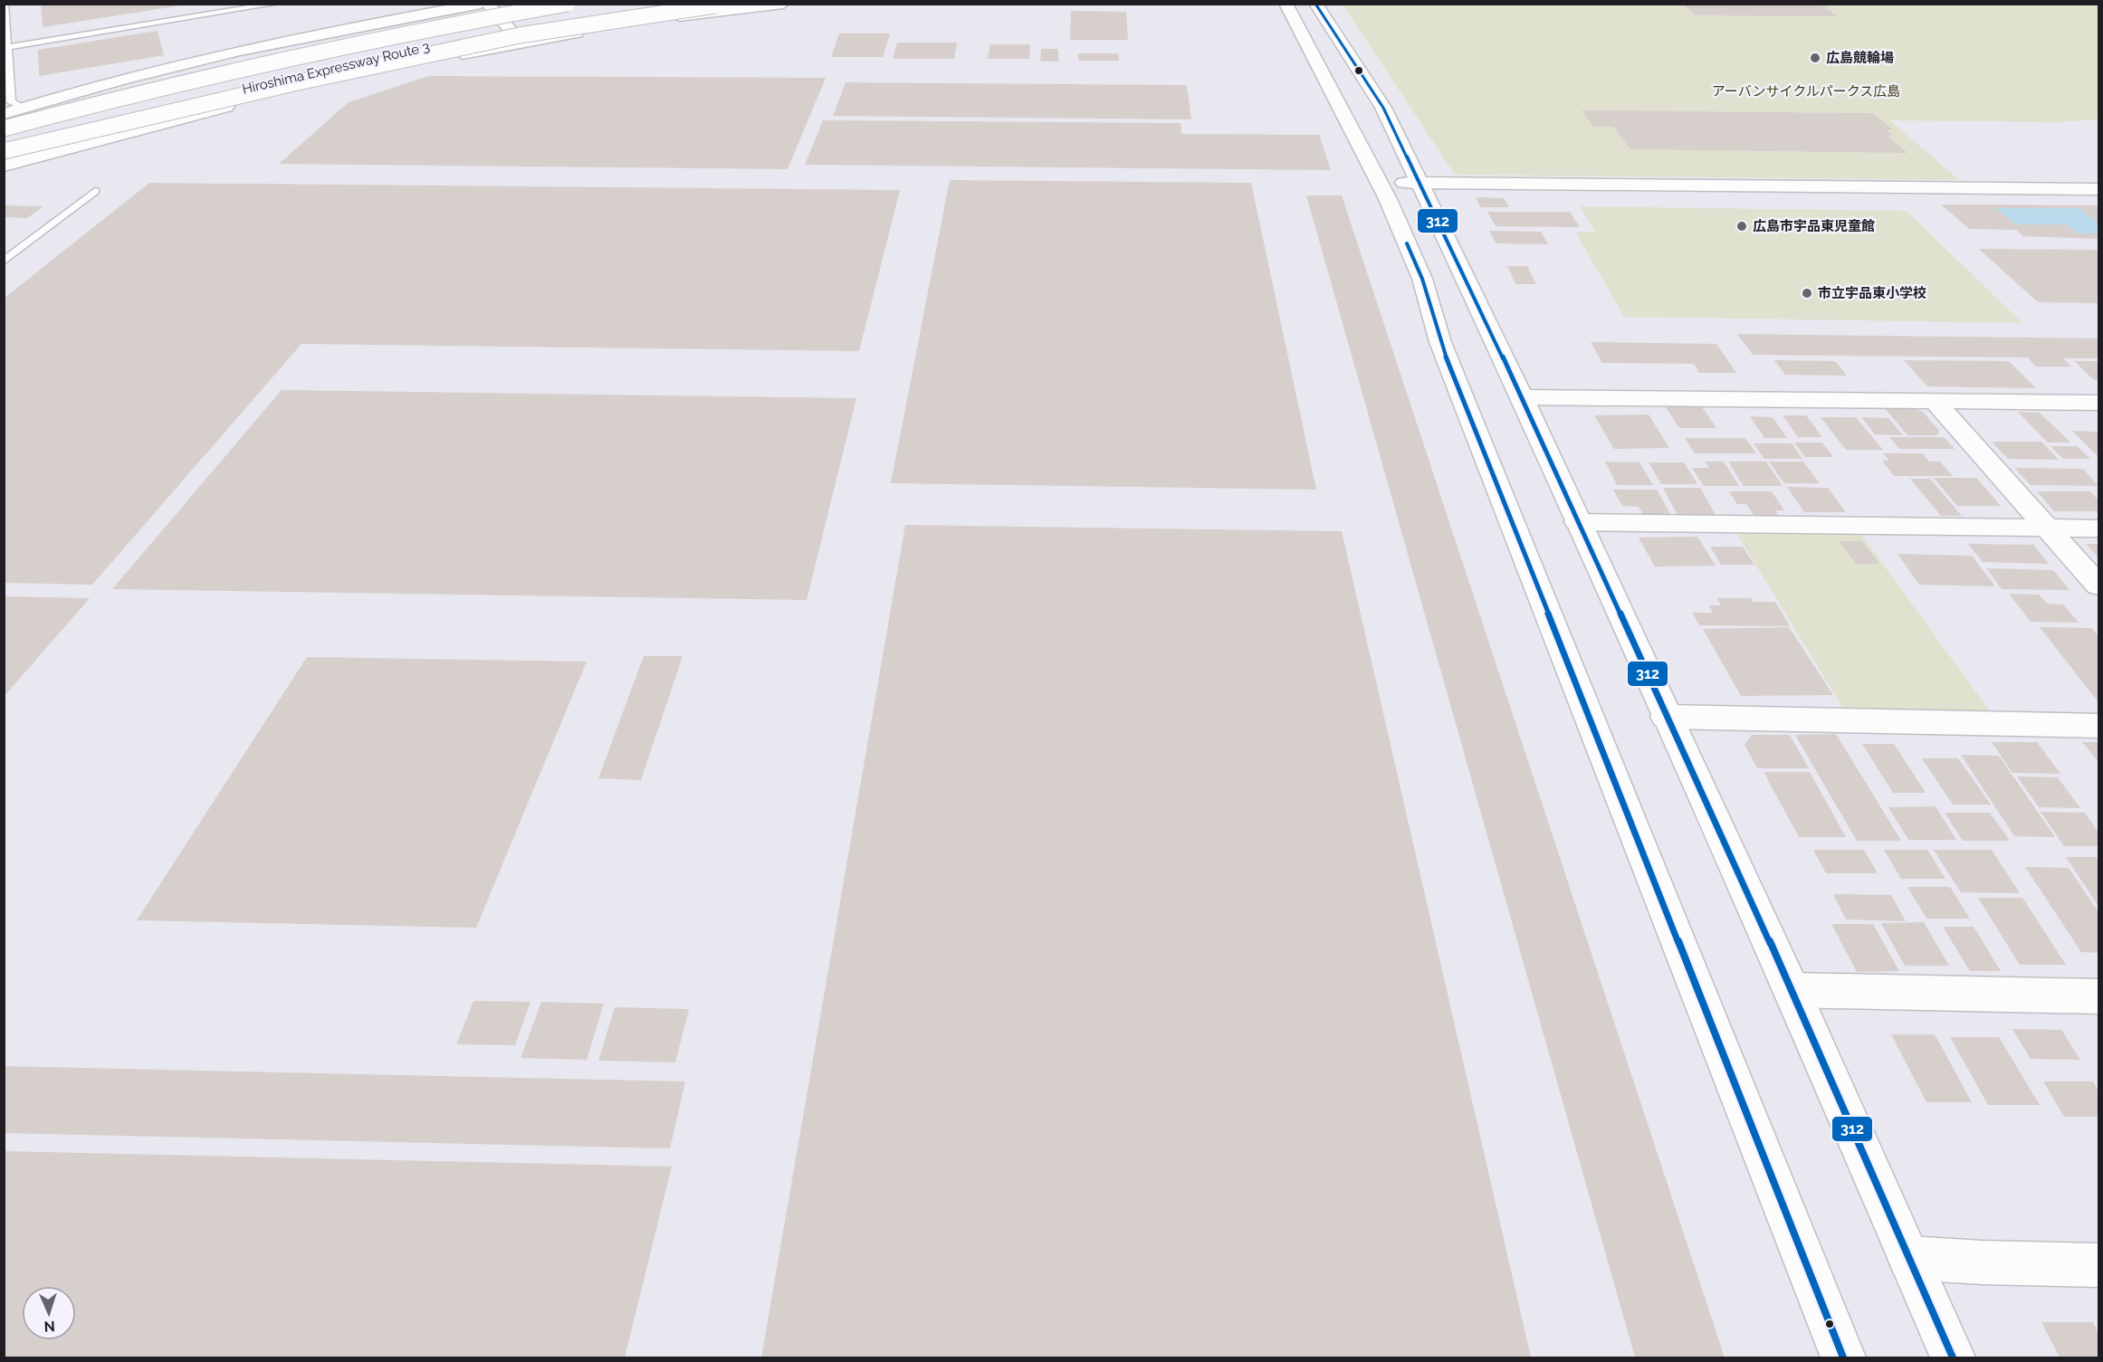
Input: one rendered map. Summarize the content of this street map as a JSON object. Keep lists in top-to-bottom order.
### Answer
{
  "streets": {
    "main road": ["Hiroshima Expressway Route 3"]
  },
  "parks": ["アーバンサイクルパークス広島"],
  "places": ["広島競輪場", "広島市宇品東児童館", "市立宇品東小学校"],
  "lines": ["transit line 312"],
  "north": "bottom"
}
